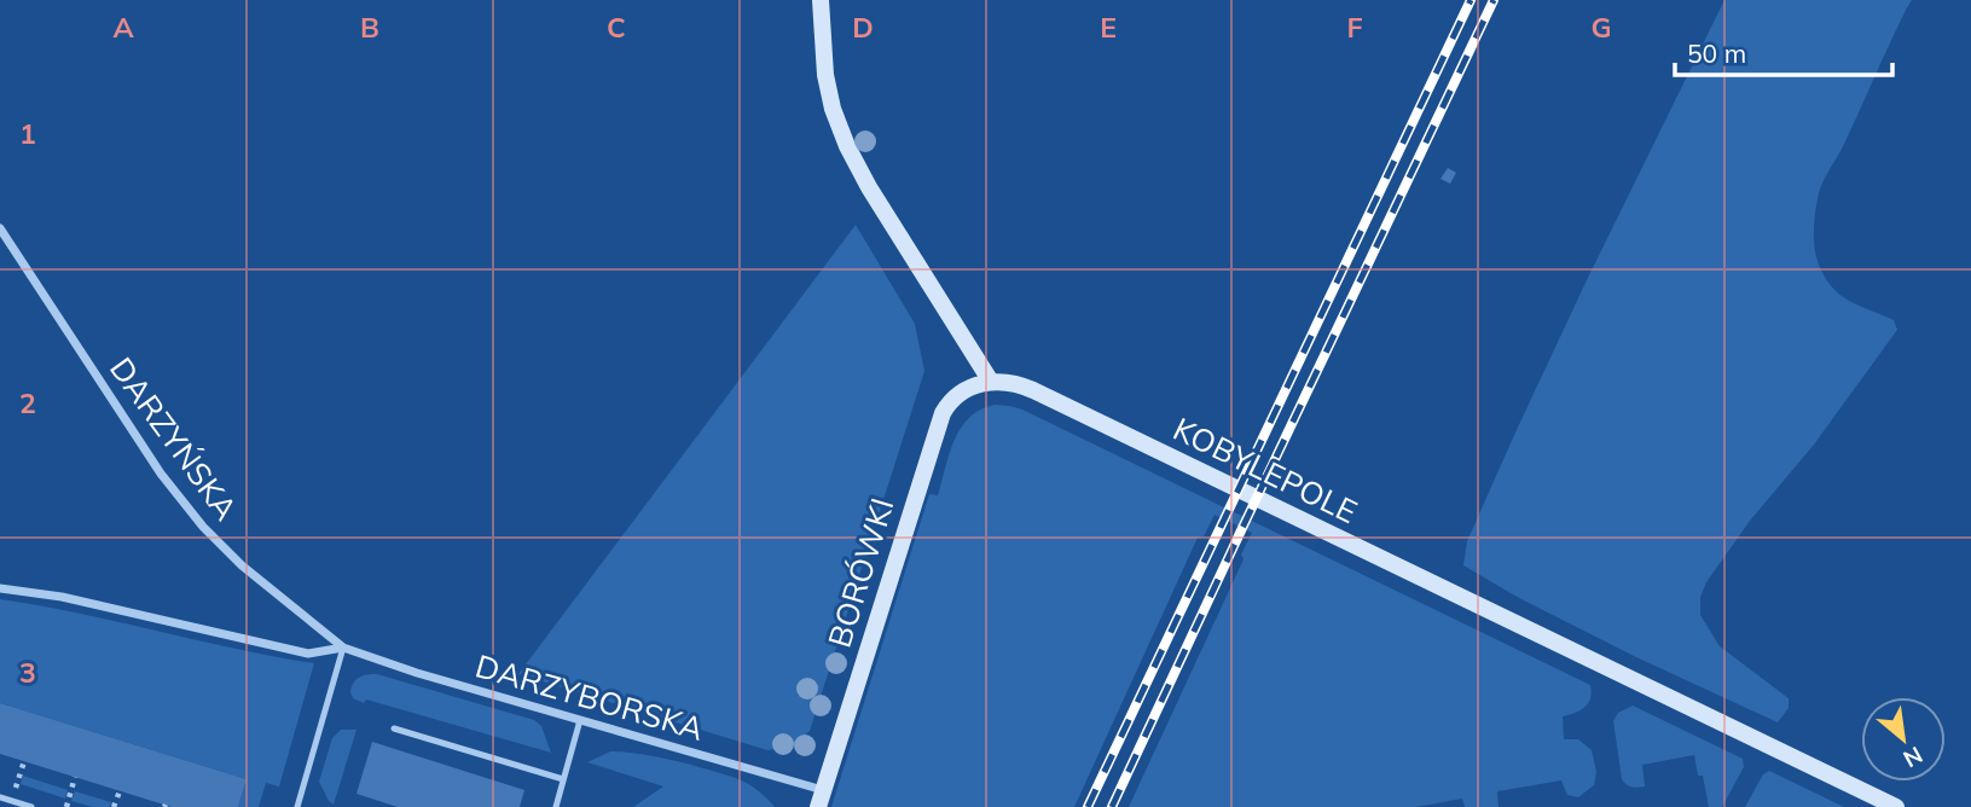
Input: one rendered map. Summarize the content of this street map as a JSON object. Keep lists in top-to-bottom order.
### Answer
{
  "streets": {
    "street": [
      "DARZYŃSKA",
      "KOBYLEPOLE",
      "BORÓWKI",
      "DARZYBORSKA"
    ]
  },
  "crossings": [
    ["DARZYŃSKA", "DARZYBORSKA"],
    ["KOBYLEPOLE", "BORÓWKI"],
    ["BORÓWKI", "DARZYBORSKA"]
  ],
  "scale_bar": "50 m",
  "north": "bottom right",
  "grid": {
    "columns": [
      "A",
      "B",
      "C",
      "D",
      "E",
      "F",
      "G"
    ],
    "rows": ["1", "2", "3"]
  }
}
